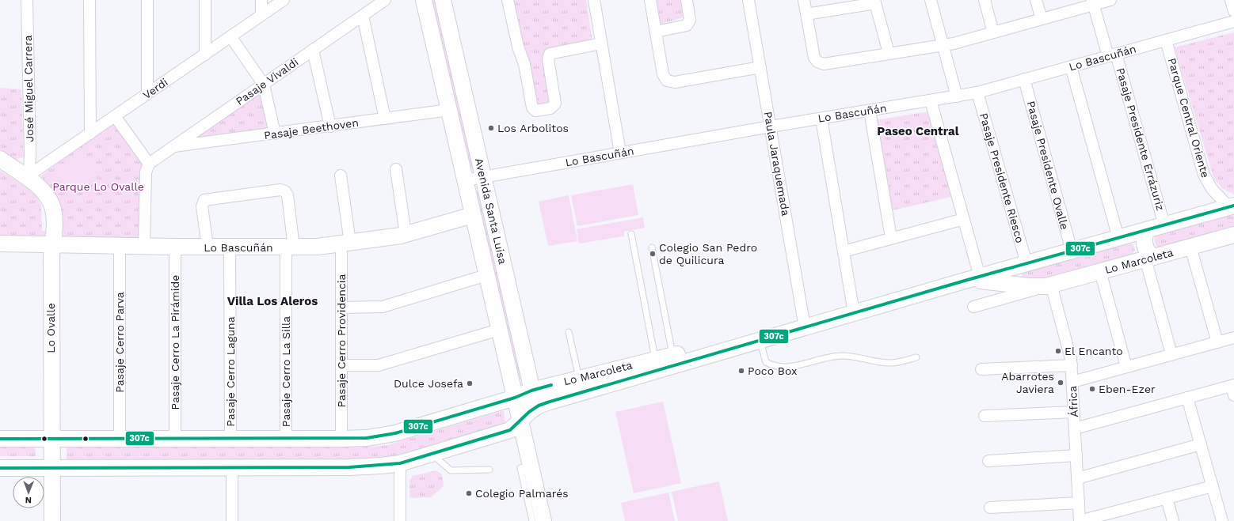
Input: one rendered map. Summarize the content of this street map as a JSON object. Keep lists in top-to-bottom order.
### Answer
{
  "streets": {
    "street": [
      "Lo Bascuñán",
      "Pasaje Vivaldi",
      "José Miguel Carrera",
      "Verdi",
      "Parque Central Oriente",
      "Pasaje Beethoven",
      "Pasaje Presidente Errázuriz",
      "Paula Jaraquemada",
      "Pasaje Presidente Ovalle",
      "Pasaje Presidente Riesco",
      "Avenida Santa Luisa",
      "Lo Marcoleta",
      "Lo Ovalle",
      "Pasaje Cerro Providencia",
      "Pasaje Cerro Parva",
      "Pasaje Cerro La Pirámide",
      "Pasaje Cerro Laguna",
      "Pasaje Cerro La Silla",
      "África"
    ]
  },
  "crossings": [
    ["Lo Bascuñán", "Parque Central Oriente"],
    ["Lo Bascuñán", "Pasaje Presidente Errázuriz"],
    ["Lo Bascuñán", "Paula Jaraquemada"],
    ["Lo Bascuñán", "Pasaje Presidente Ovalle"],
    ["Lo Bascuñán", "Pasaje Presidente Riesco"],
    ["Lo Bascuñán", "Avenida Santa Luisa"],
    ["Lo Bascuñán", "Lo Ovalle"],
    ["Lo Bascuñán", "Pasaje Cerro Providencia"],
    ["Lo Bascuñán", "Pasaje Cerro Parva"],
    ["Lo Bascuñán", "Pasaje Cerro La Pirámide"],
    ["Lo Bascuñán", "Pasaje Cerro Laguna"],
    ["Lo Bascuñán", "Pasaje Cerro La Silla"],
    ["Pasaje Vivaldi", "Pasaje Beethoven"],
    ["José Miguel Carrera", "Verdi"],
    ["José Miguel Carrera", "Lo Ovalle"],
    ["Verdi", "Lo Ovalle"],
    ["Parque Central Oriente", "Lo Marcoleta"],
    ["Pasaje Beethoven", "Avenida Santa Luisa"],
    ["Pasaje Presidente Errázuriz", "Lo Marcoleta"],
    ["Paula Jaraquemada", "Lo Marcoleta"],
    ["Pasaje Presidente Ovalle", "Lo Marcoleta"],
    ["Pasaje Presidente Riesco", "Lo Marcoleta"],
    ["Avenida Santa Luisa", "Lo Marcoleta"],
    ["Lo Marcoleta", "Lo Ovalle"],
    ["Lo Marcoleta", "Pasaje Cerro Providencia"],
    ["Lo Marcoleta", "Pasaje Cerro Parva"],
    ["Lo Marcoleta", "Pasaje Cerro La Pirámide"],
    ["Lo Marcoleta", "Pasaje Cerro Laguna"],
    ["Lo Marcoleta", "Pasaje Cerro La Silla"],
    ["Lo Marcoleta", "África"]
  ],
  "districts": ["Paseo Central", "Villa Los Aleros"],
  "parks": ["Parque Lo Ovalle"],
  "places": [
    "Los Arbolitos",
    "Colegio San Pedro de Quilicura",
    "El Encanto",
    "Poco Box",
    "Abarrotes Javiera",
    "Dulce Josefa",
    "Eben-Ezer",
    "Colegio Palmarés"
  ],
  "lines": ["transit line 307c"],
  "north": "bottom"
}
